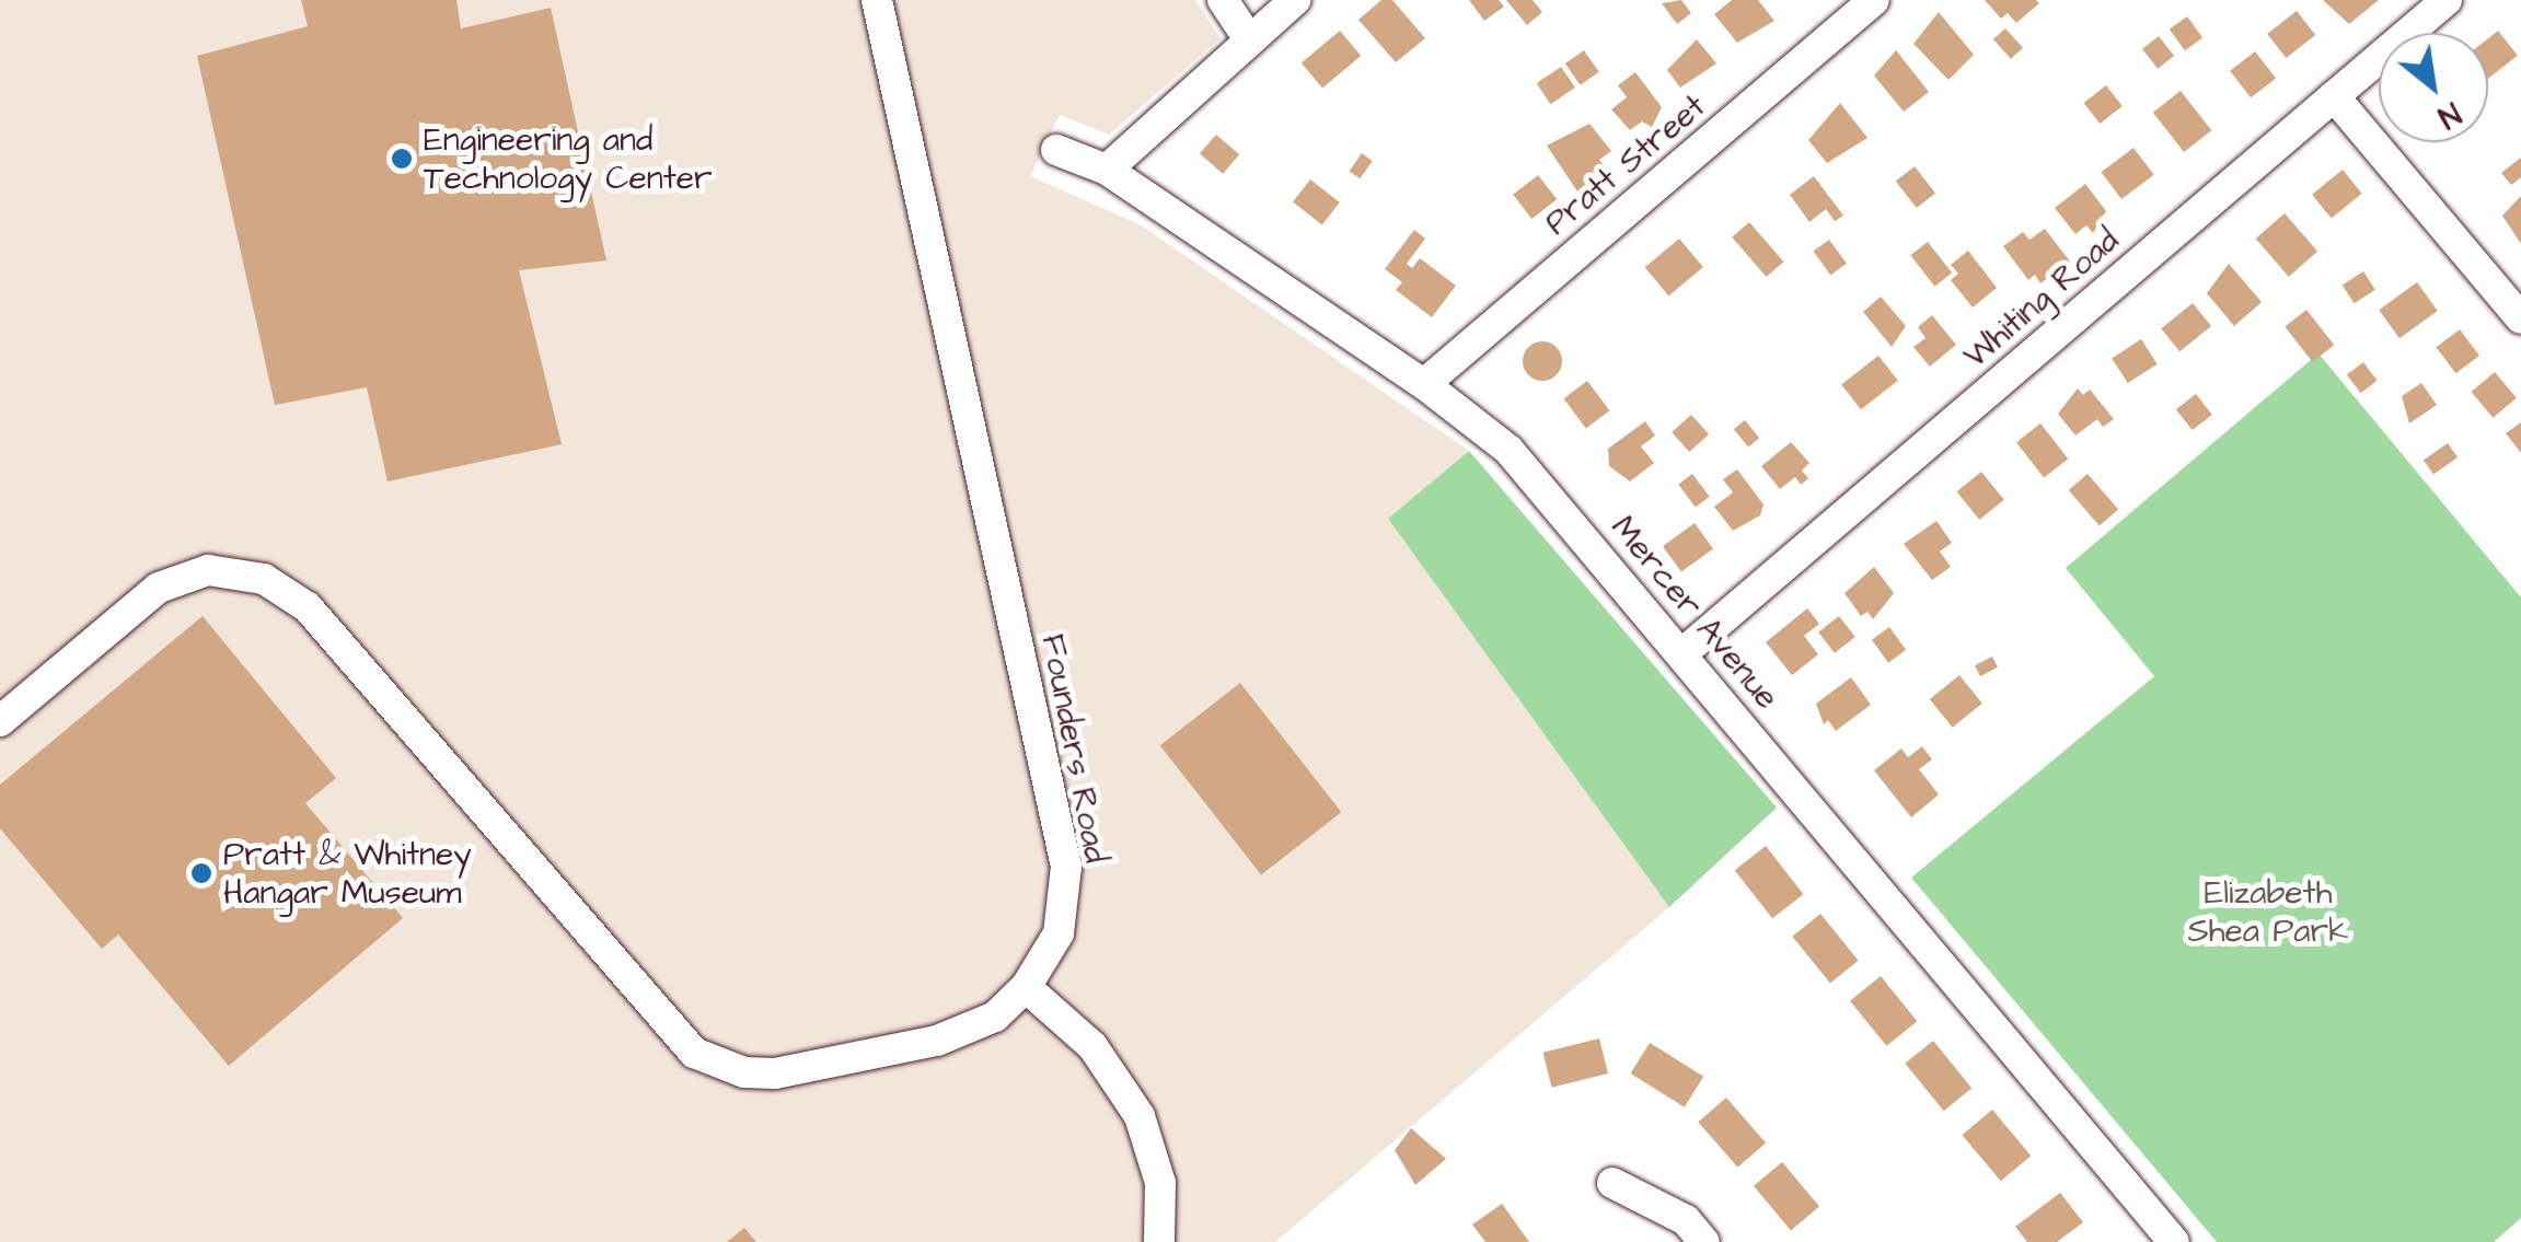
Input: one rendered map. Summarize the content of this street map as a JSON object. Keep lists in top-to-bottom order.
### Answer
{
  "streets": {
    "street": [
      "Pratt Street",
      "Whiting Road",
      "Mercer Avenue",
      "Founders Road"
    ]
  },
  "crossings": [
    ["Pratt Street", "Mercer Avenue"],
    ["Whiting Road", "Mercer Avenue"]
  ],
  "parks": ["Elizabeth Shea Park"],
  "places": ["Engineering and Technology Center", "Pratt & Whitney Hangar Museum"],
  "north": "bottom right"
}
